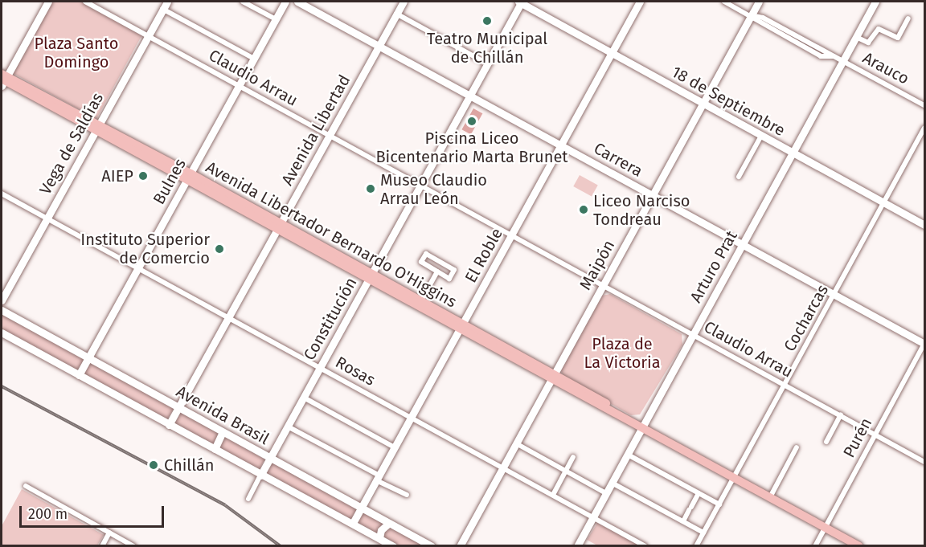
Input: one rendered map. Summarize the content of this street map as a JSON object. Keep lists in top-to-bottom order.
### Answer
{
  "streets": {
    "main road": ["Avenida Libertador Bernardo O'Higgins"],
    "street": [
      "Arauco",
      "Claudio Arrau",
      "18 de Septiembre",
      "Avenida Libertad",
      "Vega de Saldías",
      "Carrera",
      "Bulnes",
      "El Roble",
      "Maipón",
      "Arturo Prat",
      "Cocharcas",
      "Constitución",
      "Rosas",
      "Avenida Brasil",
      "Purén"
    ]
  },
  "crossings": [
    ["Arauco", "Maipón"],
    ["Arauco", "Arturo Prat"],
    ["Claudio Arrau", "Avenida Libertad"],
    ["Claudio Arrau", "Vega de Saldías"],
    ["Claudio Arrau", "Bulnes"],
    ["Claudio Arrau", "El Roble"],
    ["Claudio Arrau", "Maipón"],
    ["Claudio Arrau", "Arturo Prat"],
    ["Claudio Arrau", "Cocharcas"],
    ["Claudio Arrau", "Constitución"],
    ["Claudio Arrau", "Purén"],
    ["18 de Septiembre", "El Roble"],
    ["18 de Septiembre", "Maipón"],
    ["18 de Septiembre", "Arturo Prat"],
    ["18 de Septiembre", "Cocharcas"],
    ["18 de Septiembre", "Constitución"],
    ["Avenida Libertad", "Carrera"],
    ["Avenida Libertad", "Avenida Libertador Bernardo O'Higgins"],
    ["Avenida Libertad", "Rosas"],
    ["Avenida Libertad", "Avenida Brasil"],
    ["Vega de Saldías", "Avenida Libertador Bernardo O'Higgins"],
    ["Vega de Saldías", "Rosas"],
    ["Carrera", "El Roble"],
    ["Carrera", "Maipón"],
    ["Carrera", "Arturo Prat"],
    ["Carrera", "Cocharcas"],
    ["Carrera", "Constitución"],
    ["Carrera", "Purén"],
    ["Bulnes", "Avenida Libertador Bernardo O'Higgins"],
    ["Bulnes", "Rosas"],
    ["Bulnes", "Avenida Brasil"],
    ["Avenida Libertador Bernardo O'Higgins", "El Roble"],
    ["Avenida Libertador Bernardo O'Higgins", "Maipón"],
    ["Avenida Libertador Bernardo O'Higgins", "Arturo Prat"],
    ["Avenida Libertador Bernardo O'Higgins", "Cocharcas"],
    ["Avenida Libertador Bernardo O'Higgins", "Constitución"],
    ["Avenida Libertador Bernardo O'Higgins", "Purén"],
    ["El Roble", "Rosas"],
    ["El Roble", "Avenida Brasil"],
    ["Maipón", "Rosas"],
    ["Arturo Prat", "Rosas"],
    ["Constitución", "Rosas"],
    ["Constitución", "Avenida Brasil"]
  ],
  "parks": ["Plaza Santo Domingo", "Plaza de La Victoria"],
  "places": [
    "Teatro Municipal de Chillán",
    "Piscina Liceo Bicentenario Marta Brunet",
    "AIEP",
    "Museo Claudio Arrau León",
    "Liceo Narciso Tondreau",
    "Instituto Superior de Comercio",
    "Chillán"
  ],
  "scale_bar": "200 m"
}
